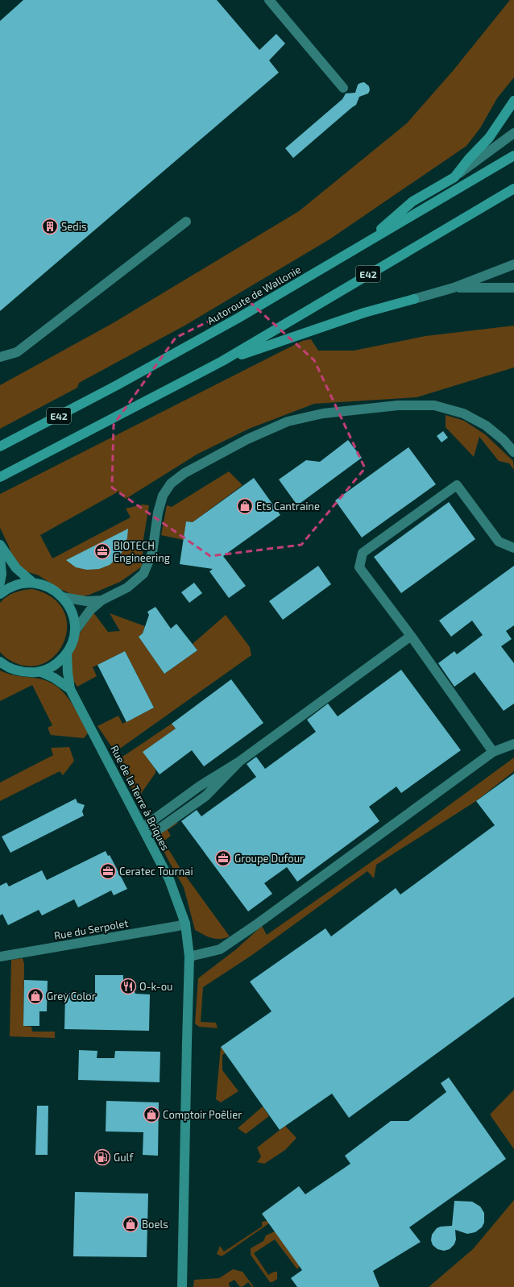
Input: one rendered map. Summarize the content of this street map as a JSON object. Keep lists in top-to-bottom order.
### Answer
{
  "streets": {
    "highway": ["E42", "Autoroute de Wallonie"],
    "main road": ["Rue de la Terre à Briques"],
    "street": ["Rue du Serpolet"]
  },
  "crossings": [
    ["Rue de la Terre à Briques", "Rue du Serpolet"]
  ],
  "places": {
    "building": ["Sedis"],
    "shop": [
      "Ets Cantraine",
      "Grey Color",
      "Comptoir Poêlier",
      "Boels"
    ],
    "office": ["BIOTECH Engineering", "Groupe Dufour", "Ceratec Tournai"],
    "restaurant": ["O-k-ou"],
    "fuel station": ["Gulf"]
  }
}
